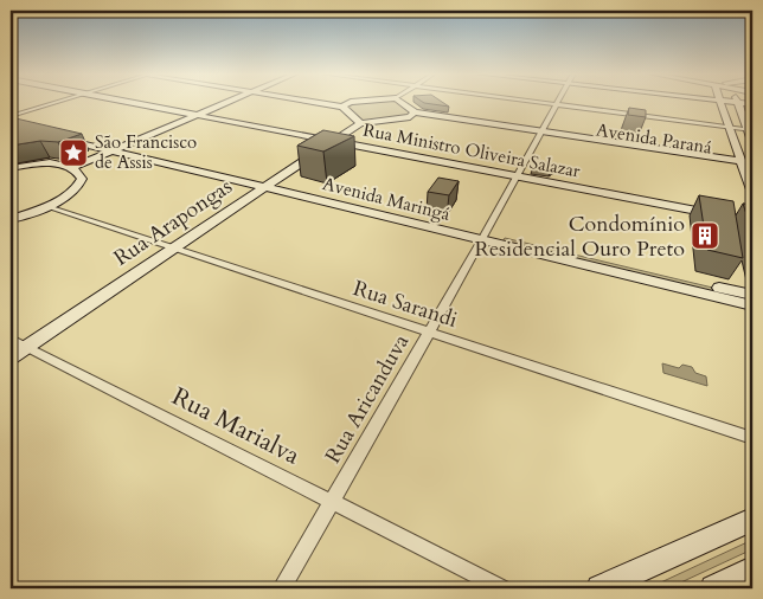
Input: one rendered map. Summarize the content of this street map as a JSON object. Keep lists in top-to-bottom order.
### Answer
{
  "streets": {
    "street": [
      "Avenida Paraná",
      "Rua Ministro Oliveira Salazar",
      "Avenida Maringá",
      "Rua Arapongas",
      "Rua Sarandi",
      "Rua Aricanduva",
      "Rua Marialva"
    ]
  },
  "crossings": [
    ["Avenida Paraná", "Rua Aricanduva"],
    ["Rua Ministro Oliveira Salazar", "Rua Arapongas"],
    ["Rua Ministro Oliveira Salazar", "Rua Aricanduva"],
    ["Avenida Maringá", "Rua Arapongas"],
    ["Avenida Maringá", "Rua Aricanduva"],
    ["Rua Arapongas", "Rua Sarandi"],
    ["Rua Arapongas", "Rua Marialva"],
    ["Rua Sarandi", "Rua Aricanduva"],
    ["Rua Aricanduva", "Rua Marialva"]
  ],
  "places": {
    "place": ["São Francisco de Assis"],
    "building": ["Condomínio Residencial Ouro Preto"]
  }
}
